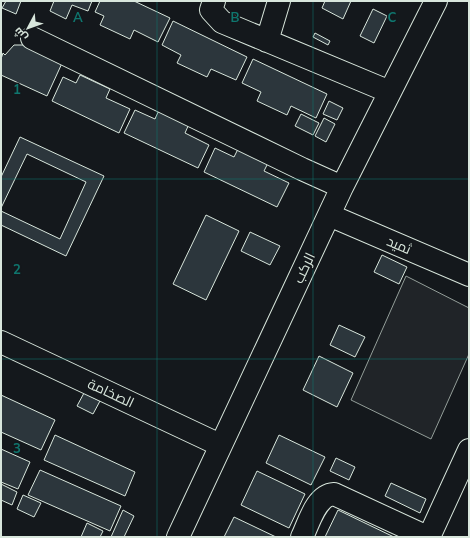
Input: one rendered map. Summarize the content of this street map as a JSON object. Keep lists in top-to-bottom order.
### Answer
{
  "streets": {
    "street": ["ثميد", "الركب", "الصخامة"]
  },
  "crossings": [
    ["ثميد", "الركب"],
    ["الركب", "الصخامة"]
  ],
  "north": "bottom left",
  "grid": {
    "columns": ["A", "B", "C"],
    "rows": ["1", "2", "3"]
  }
}
